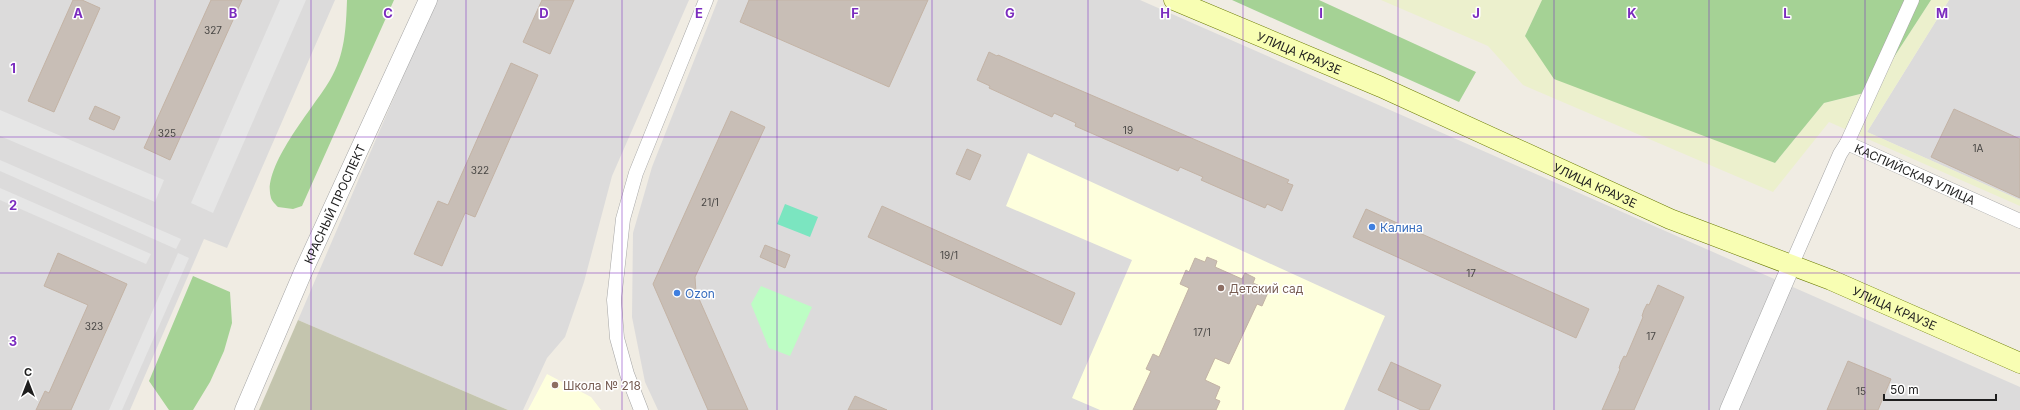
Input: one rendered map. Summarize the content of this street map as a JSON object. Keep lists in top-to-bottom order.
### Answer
{
  "streets": {
    "main road": ["УЛИЦА КРАУЗЕ"],
    "street": ["КАСПИЙСКАЯ УЛИЦА", "КРАСНЫЙ ПРОСПЕКТ"]
  },
  "crossings": [
    ["УЛИЦА КРАУЗЕ", "КАСПИЙСКАЯ УЛИЦА"]
  ],
  "places": [
    "Калина",
    "Детский сад",
    "Ozon",
    "Школа № 218"
  ],
  "house_numbers": [
    "327",
    "19",
    "325",
    "1А",
    "322",
    "21/1",
    "19/1",
    "17",
    "323",
    "17/1",
    "17",
    "15"
  ],
  "scale_bar": "50 m",
  "north": "top",
  "grid": {
    "columns": [
      "A",
      "B",
      "C",
      "D",
      "E",
      "F",
      "G",
      "H",
      "I",
      "J",
      "K",
      "L",
      "M"
    ],
    "rows": ["1", "2", "3"]
  }
}
